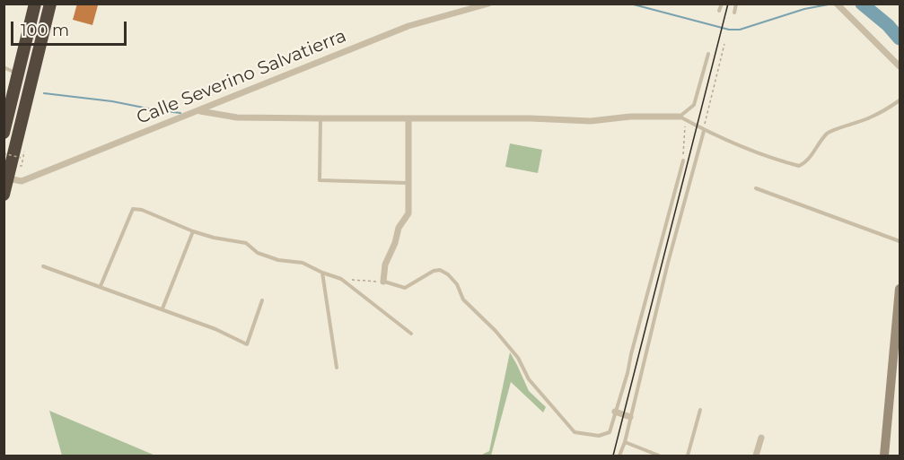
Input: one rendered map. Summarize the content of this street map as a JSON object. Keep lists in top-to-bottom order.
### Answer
{
  "streets": {
    "street": ["Calle Severino Salvatierra"]
  },
  "scale_bar": "100 m"
}
